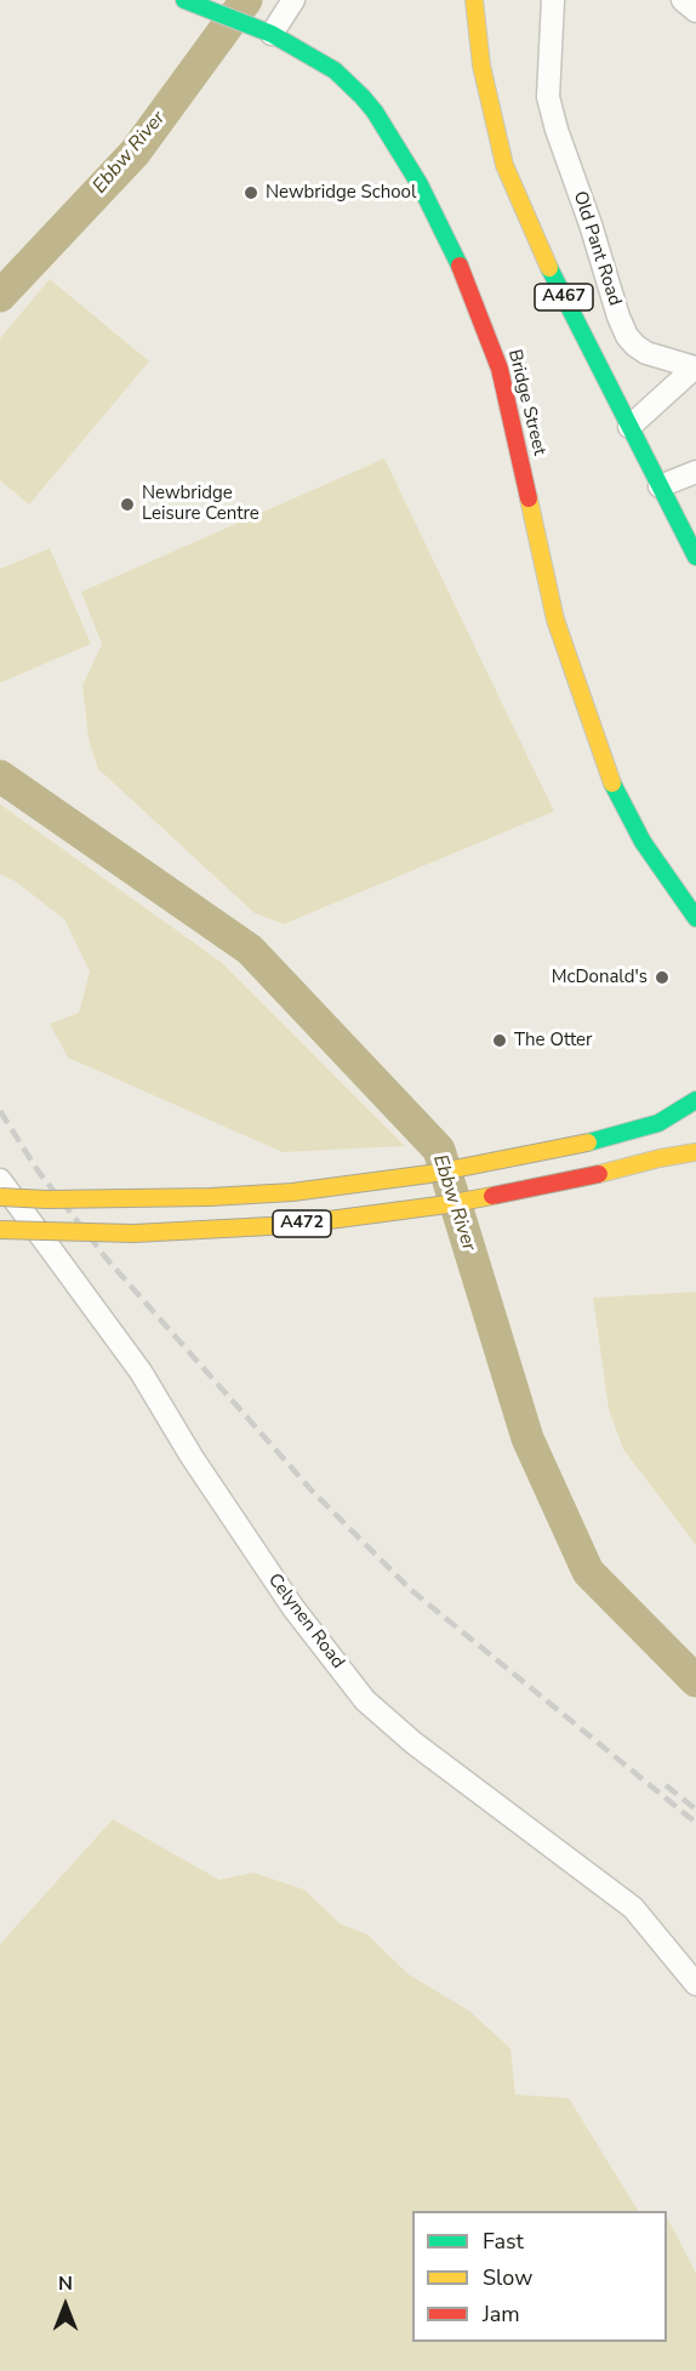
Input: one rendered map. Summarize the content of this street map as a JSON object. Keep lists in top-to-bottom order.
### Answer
{
  "streets": {
    "main road": ["A467", "Bridge Street", "A472"],
    "street": ["Old Pant Road", "Celynen Road"]
  },
  "crossings": [
    ["Old Pant Road", "A467"]
  ],
  "water": ["Ebbw River"],
  "places": [
    "Newbridge School",
    "Newbridge Leisure Centre",
    "McDonald's",
    "The Otter"
  ],
  "legend": ["Fast", "Slow", "Jam"],
  "north": "top"
}
